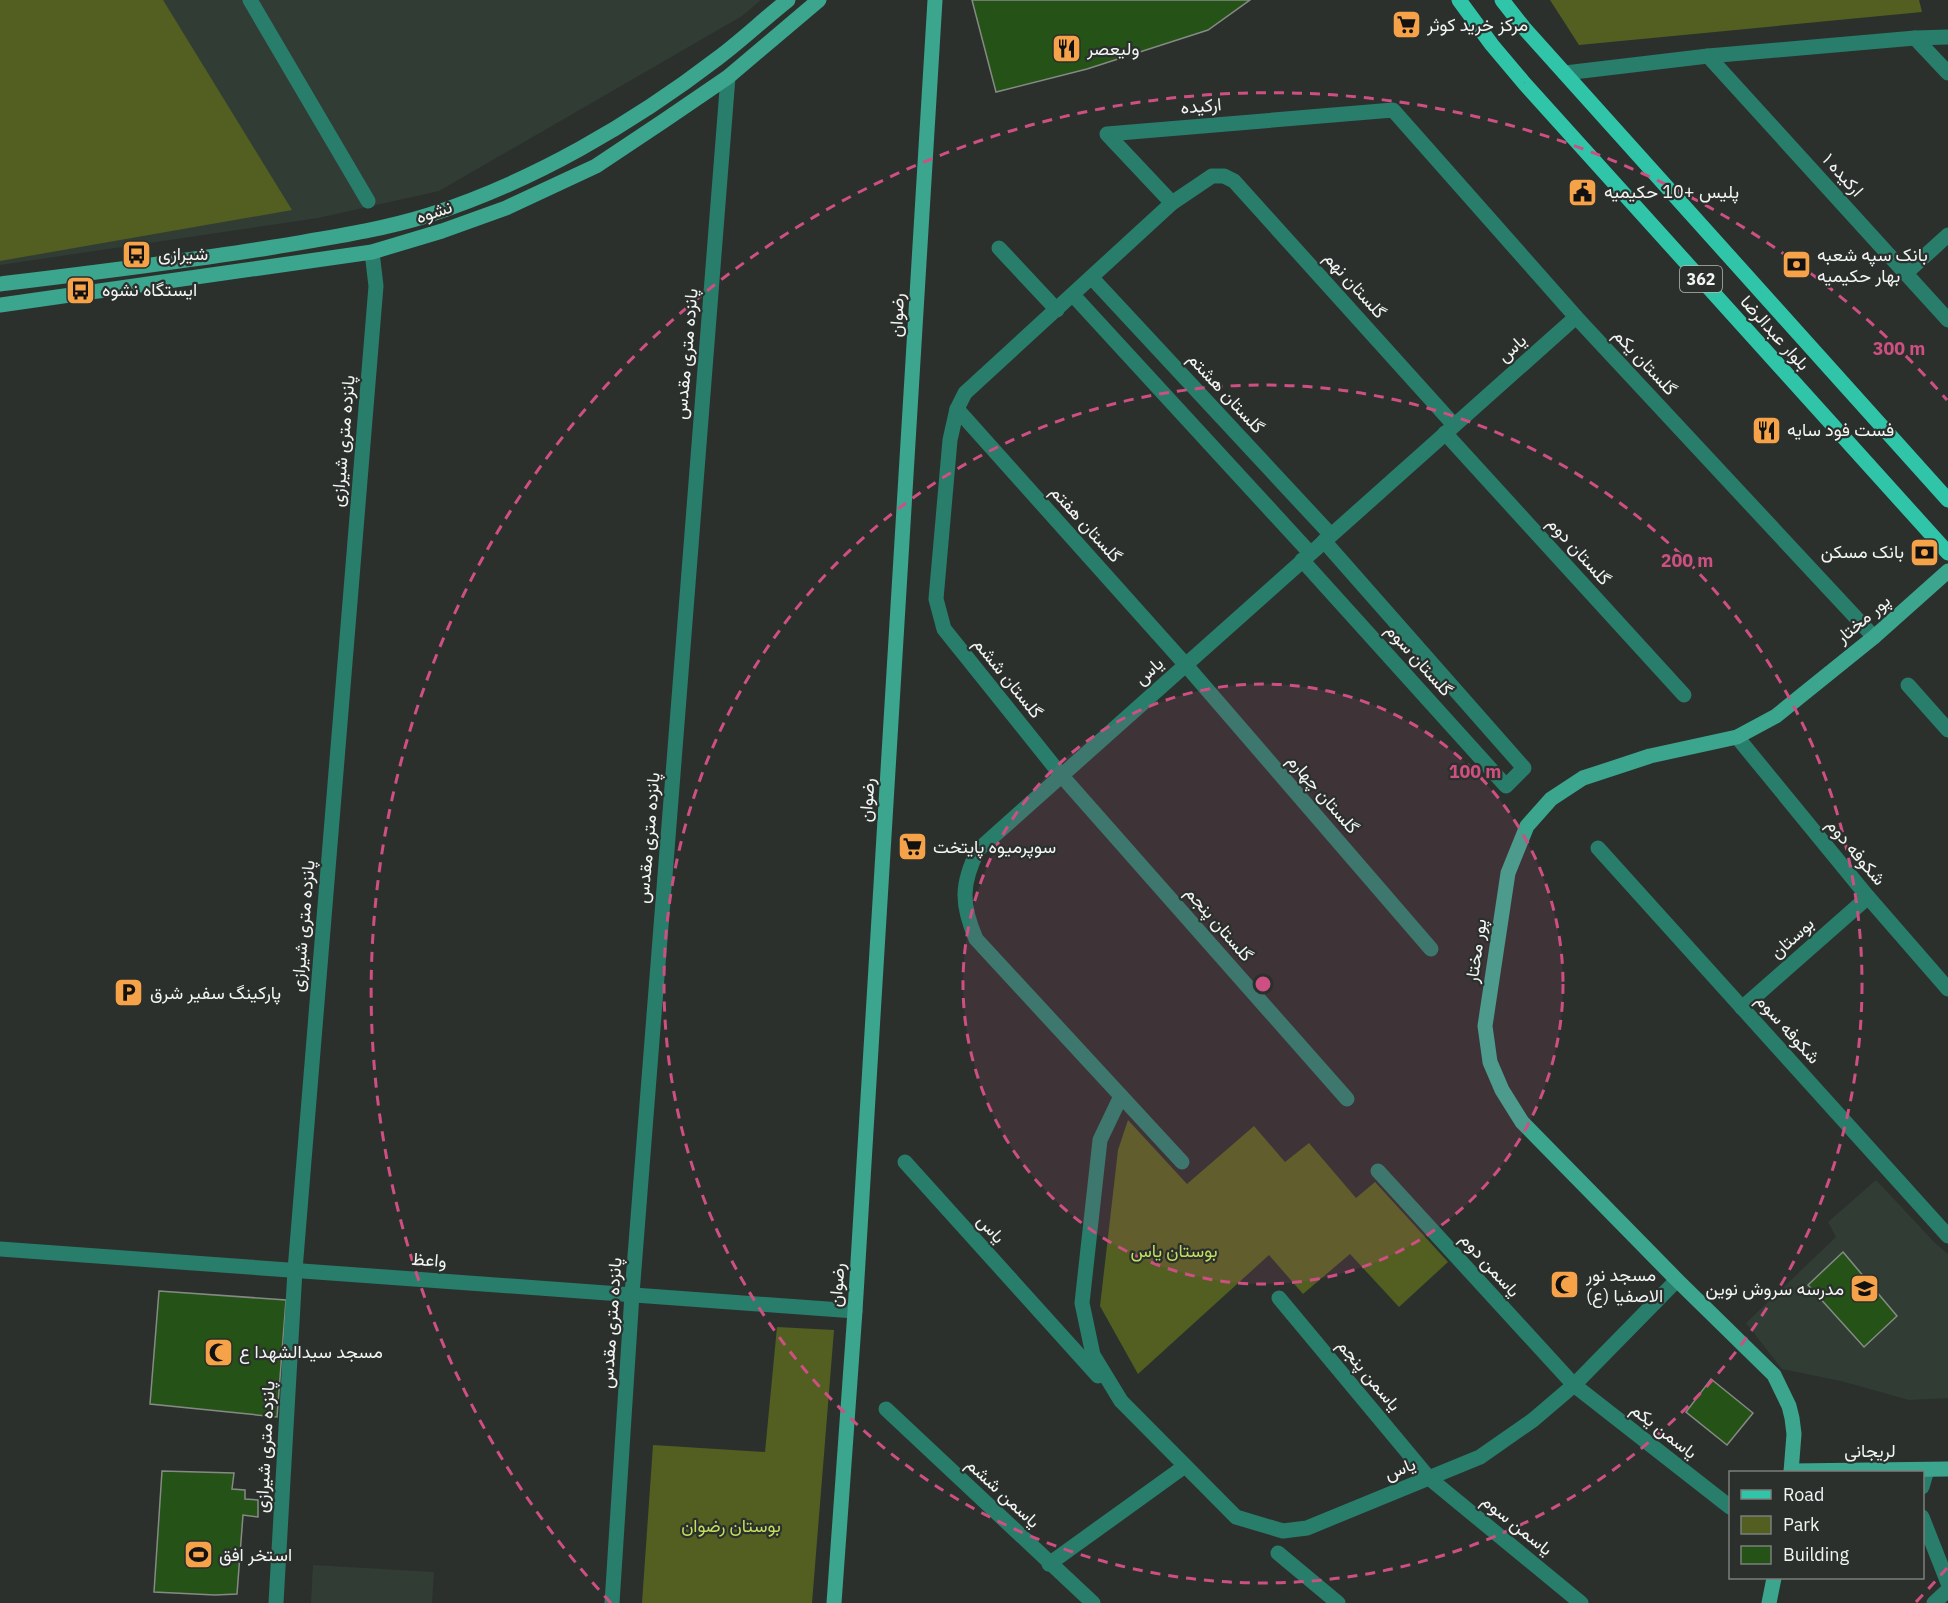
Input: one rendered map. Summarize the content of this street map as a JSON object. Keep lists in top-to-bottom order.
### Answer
{
  "streets": {
    "main road": [
      "نشوه",
      "362",
      "رضوان",
      "بلوار عبدالرضا",
      "پور مختار",
      "لریجانی"
    ],
    "street": [
      "ارکیده",
      "ارکیده ۱",
      "گلستان نهم",
      "یاس",
      "پانزده متری مقدس",
      "گلستان یکم",
      "گلستان هشتم",
      "پانزده متری شیرازی",
      "گلستان هفتم",
      "گلستان دوم",
      "گلستان سوم",
      "گلستان ششم",
      "گلستان چهارم",
      "شکوفه دوم",
      "گلستان پنجم",
      "بوستان",
      "شکوفه سوم",
      "واعظ",
      "یاسمن دوم",
      "یاسمن پنجم",
      "یاسمن یکم",
      "یاسمن ششم",
      "یاسمن سوم"
    ]
  },
  "crossings": [
    ["ارکیده", "گلستان نهم"],
    ["ارکیده", "گلستان یکم"],
    ["نشوه", "پانزده متری مقدس"],
    ["نشوه", "پانزده متری شیرازی"],
    ["گلستان نهم", "یاس"],
    ["گلستان نهم", "گلستان دوم"],
    ["رضوان", "واعظ"],
    ["یاس", "گلستان یکم"],
    ["یاس", "گلستان هشتم"],
    ["یاس", "گلستان هفتم"],
    ["یاس", "گلستان دوم"],
    ["یاس", "پور مختار"],
    ["یاس", "گلستان سوم"],
    ["یاس", "گلستان ششم"],
    ["یاس", "گلستان چهارم"],
    ["یاس", "گلستان پنجم"],
    ["یاس", "یاسمن دوم"],
    ["یاس", "یاسمن پنجم"],
    ["یاس", "یاسمن یکم"],
    ["یاس", "یاسمن سوم"],
    ["پانزده متری مقدس", "واعظ"],
    ["گلستان یکم", "پور مختار"],
    ["گلستان هشتم", "گلستان سوم"],
    ["پانزده متری شیرازی", "واعظ"],
    ["گلستان هفتم", "گلستان ششم"],
    ["گلستان هفتم", "گلستان چهارم"],
    ["پور مختار", "شکوفه دوم"],
    ["گلستان ششم", "گلستان پنجم"],
    ["شکوفه دوم", "بوستان"],
    ["بوستان", "شکوفه سوم"],
    ["یاسمن دوم", "یاسمن یکم"],
    ["یاسمن پنجم", "یاسمن سوم"]
  ],
  "parks": ["بوستان یاس", "بوستان رضوان"],
  "places": {
    "supermarket": ["مرکز خرید کوثر", "سوپرمیوه پایتخت"],
    "restaurant": ["ولیعصر", "فست فود سایه"],
    "public building": ["پلیس +10 حکیمیه"],
    "bus stop": ["شیرازی", "ایستگاه نشوه"],
    "bank": ["بانک سپه شعبه بهار حکیمیه", "بانک مسکن"],
    "parking": ["پارکینگ سفیر شرق"],
    "mosque": ["مسجد نور الاصفیا (ع)", "مسجد سیدالشهدا ع"],
    "school or university": ["مدرسه سروش نوین"],
    "sports": ["استخر افق"]
  },
  "legend": ["Road", "Park", "Building"],
  "rings": ["300 m", "200 m", "100 m"]
}
